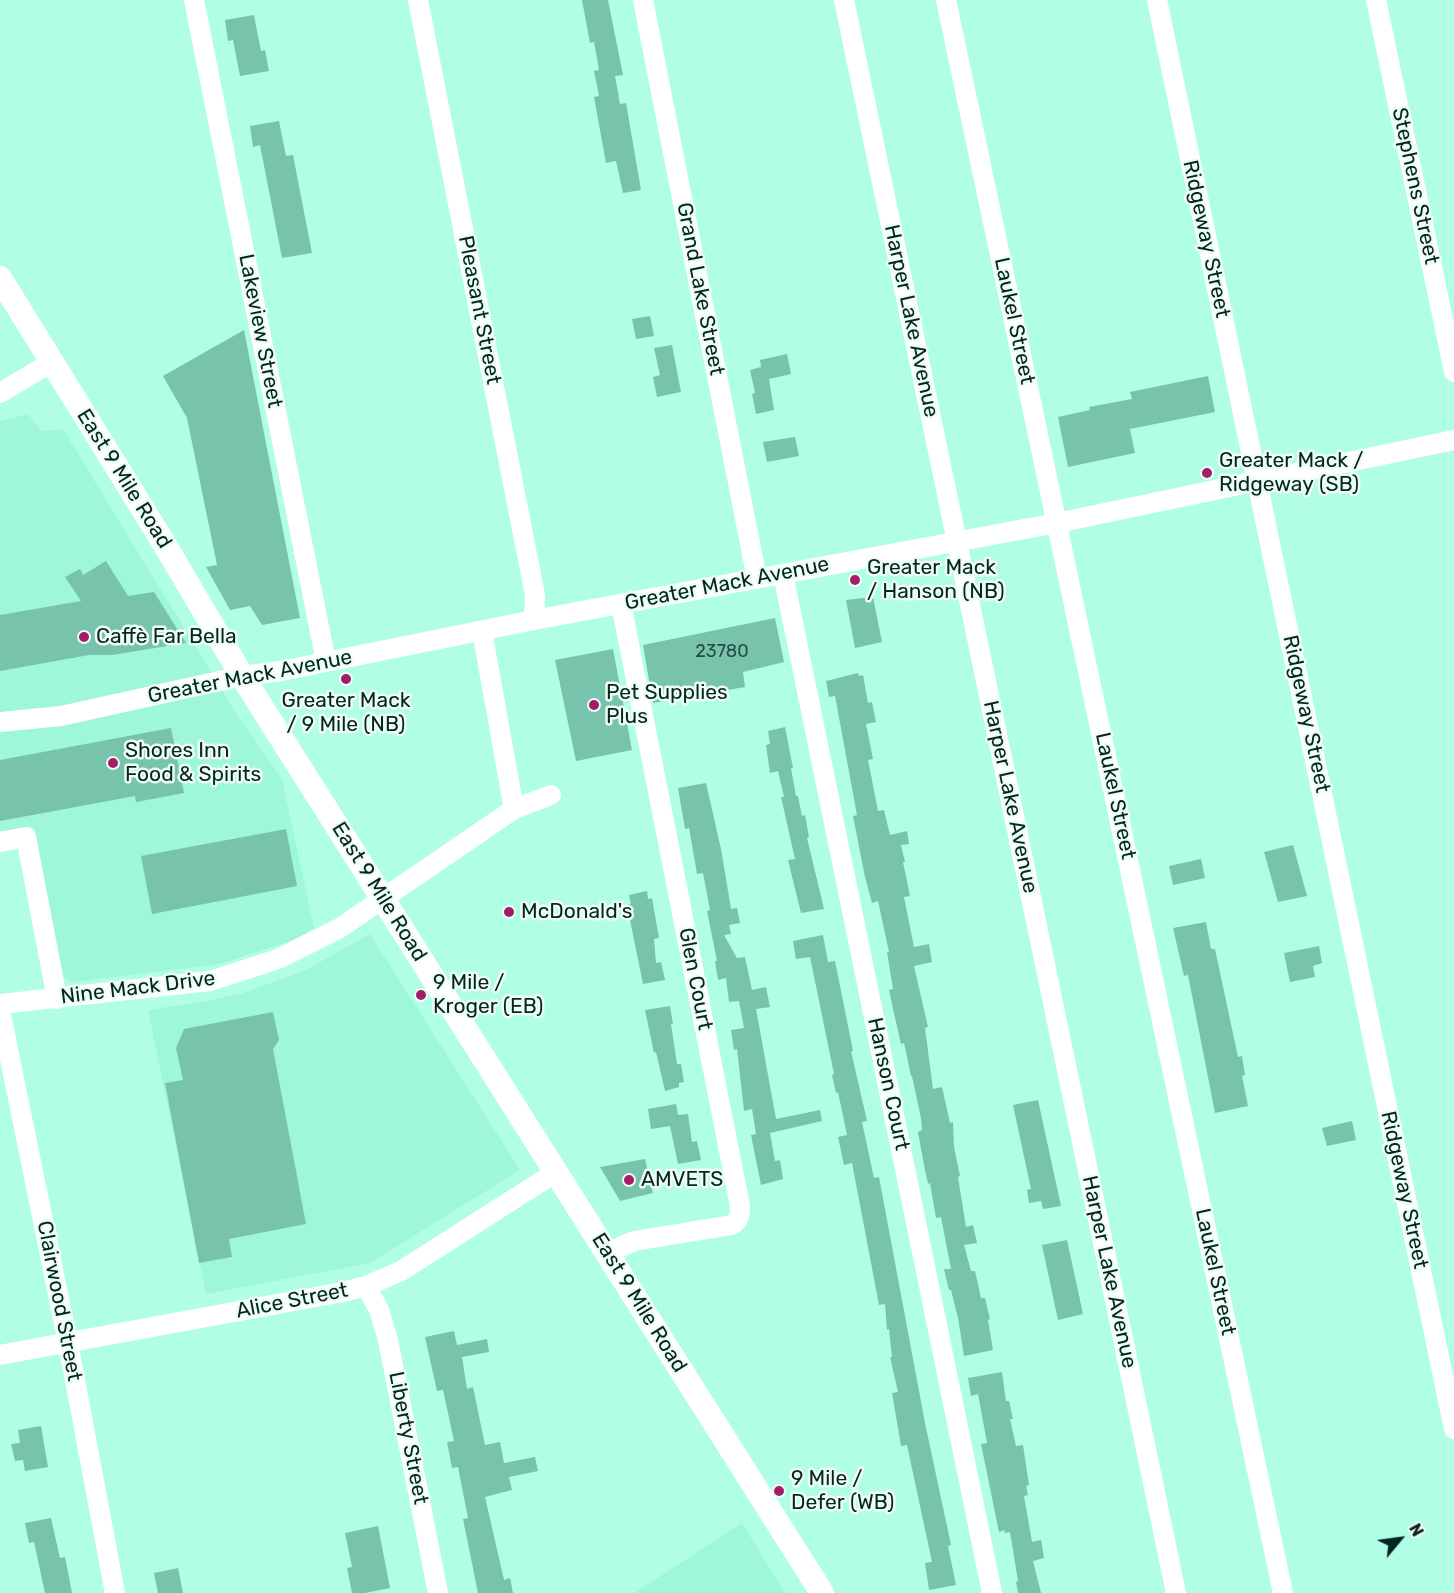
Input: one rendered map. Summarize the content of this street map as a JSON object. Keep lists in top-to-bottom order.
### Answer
{
  "streets": {
    "main road": ["East 9 Mile Road"],
    "street": [
      "Stephens Street",
      "Ridgeway Street",
      "Grand Lake Street",
      "Pleasant Street",
      "Harper Lake Avenue",
      "Laukel Street",
      "Lakeview Street",
      "Greater Mack Avenue",
      "Glen Court",
      "Nine Mack Drive",
      "Hanson Court",
      "Clairwood Street",
      "Alice Street",
      "Liberty Street"
    ]
  },
  "crossings": [
    ["Ridgeway Street", "Greater Mack Avenue"],
    ["Grand Lake Street", "Greater Mack Avenue"],
    ["Pleasant Street", "Greater Mack Avenue"],
    ["Harper Lake Avenue", "Greater Mack Avenue"],
    ["Laukel Street", "Greater Mack Avenue"],
    ["Lakeview Street", "Greater Mack Avenue"],
    ["East 9 Mile Road", "Greater Mack Avenue"],
    ["East 9 Mile Road", "Glen Court"],
    ["East 9 Mile Road", "Nine Mack Drive"],
    ["East 9 Mile Road", "Alice Street"],
    ["Greater Mack Avenue", "Glen Court"],
    ["Greater Mack Avenue", "Hanson Court"],
    ["Clairwood Street", "Alice Street"],
    ["Alice Street", "Liberty Street"]
  ],
  "places": [
    "Greater Mack / Ridgeway (SB)",
    "Greater Mack / Hanson (NB)",
    "Caffè Far Bella",
    "Greater Mack / 9 Mile (NB)",
    "Pet Supplies Plus",
    "Shores Inn Food & Spirits",
    "McDonald's",
    "9 Mile / Kroger (EB)",
    "AMVETS",
    "9 Mile / Defer (WB)"
  ],
  "house_numbers": ["23780"],
  "north": "top right"
}
